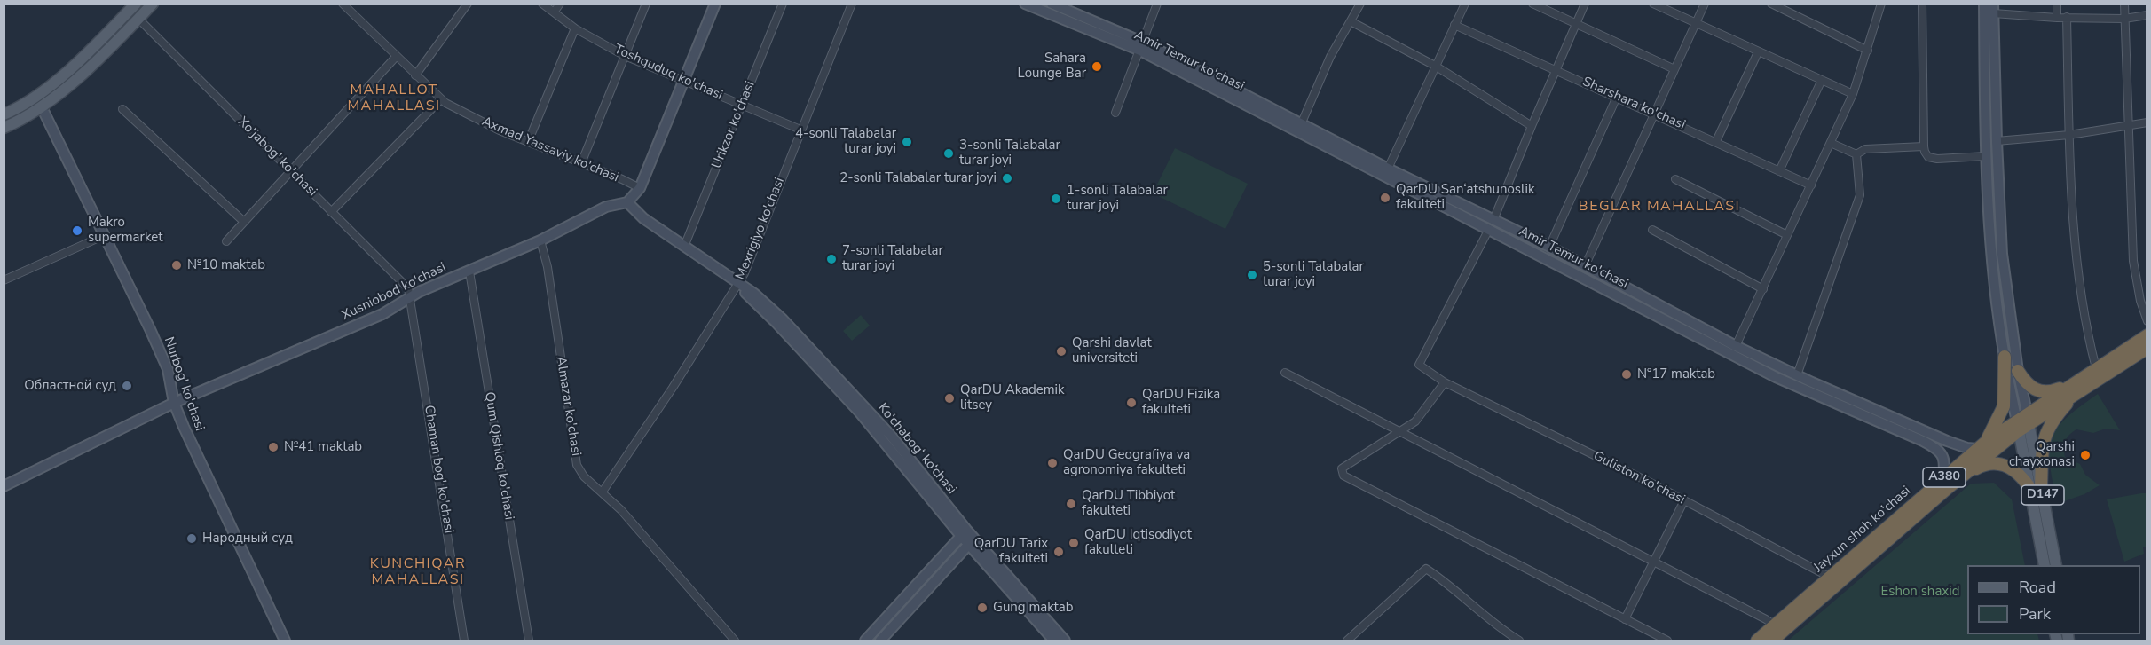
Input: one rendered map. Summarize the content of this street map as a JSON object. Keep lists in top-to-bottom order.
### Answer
{
  "streets": {
    "highway": ["A380", "Jayxun shoh ko'chasi"],
    "main road": [
      "Amir Temur ko'chasi",
      "Xusniobod ko'chasi",
      "Nurbog' ko'chasi",
      "Ko‘chabog‘ ko‘chasi",
      "D147"
    ],
    "street": [
      "Toshquduq ko'chasi",
      "Sharshara ko'chasi",
      "Urikzor ko'chasi",
      "Axmad Yassaviy ko'chasi",
      "Xo'jabog' ko'chasi",
      "Mexrigiyo ko'chasi",
      "Almazar ko'chasi",
      "Qum Qishloq ko'chasi",
      "Chaman bog' ko'chasi",
      "Guliston ko'chasi"
    ]
  },
  "crossings": [
    ["Amir Temur ko'chasi", "Guliston ko'chasi"],
    ["Amir Temur ko'chasi", "Jayxun shoh ko'chasi"],
    ["Toshquduq ko'chasi", "Urikzor ko'chasi"],
    ["Toshquduq ko'chasi", "Mexrigiyo ko'chasi"],
    ["Urikzor ko'chasi", "Ko‘chabog‘ ko‘chasi"],
    ["Xo'jabog' ko'chasi", "Xusniobod ko'chasi"],
    ["Xo'jabog' ko'chasi", "Chaman bog' ko'chasi"],
    ["Mexrigiyo ko'chasi", "Almazar ko'chasi"],
    ["Mexrigiyo ko'chasi", "Ko‘chabog‘ ko‘chasi"],
    ["Xusniobod ko'chasi", "Nurbog' ko'chasi"],
    ["Xusniobod ko'chasi", "Almazar ko'chasi"],
    ["Xusniobod ko'chasi", "Ko‘chabog‘ ko‘chasi"],
    ["Xusniobod ko'chasi", "Qum Qishloq ko'chasi"],
    ["Xusniobod ko'chasi", "Chaman bog' ko'chasi"],
    ["Guliston ko'chasi", "Jayxun shoh ko'chasi"],
    ["D147", "Jayxun shoh ko'chasi"]
  ],
  "districts": ["MAHALLOT MAHALLASI", "BEGLAR MAHALLASI", "KUNCHIQAR MAHALLASI"],
  "parks": ["Eshon shaxid"],
  "places": [
    "Sahara Lounge Bar",
    "4-sonli Talabalar turar joyi",
    "3-sonli Talabalar turar joyi",
    "2-sonli Talabalar turar joyi",
    "QarDU San‘atshunoslik fakulteti",
    "1-sonli Talabalar turar joyi",
    "Makro supermarket",
    "7-sonli Talabalar turar joyi",
    "№10 maktab",
    "5-sonli Talabalar turar joyi",
    "Qarshi davlat universiteti",
    "№17 maktab",
    "Областной суд",
    "QarDU Akademik litsey",
    "QarDU Fizika fakulteti",
    "№41 maktab",
    "Qarshi chayxonasi",
    "QarDU Geografiya va agronomiya fakulteti",
    "QarDU Tibbiyot fakulteti",
    "Народный суд",
    "QarDU Iqtisodiyot fakulteti",
    "QarDU Tarix fakulteti",
    "Gung maktab"
  ],
  "legend": ["Road", "Park"]
}
